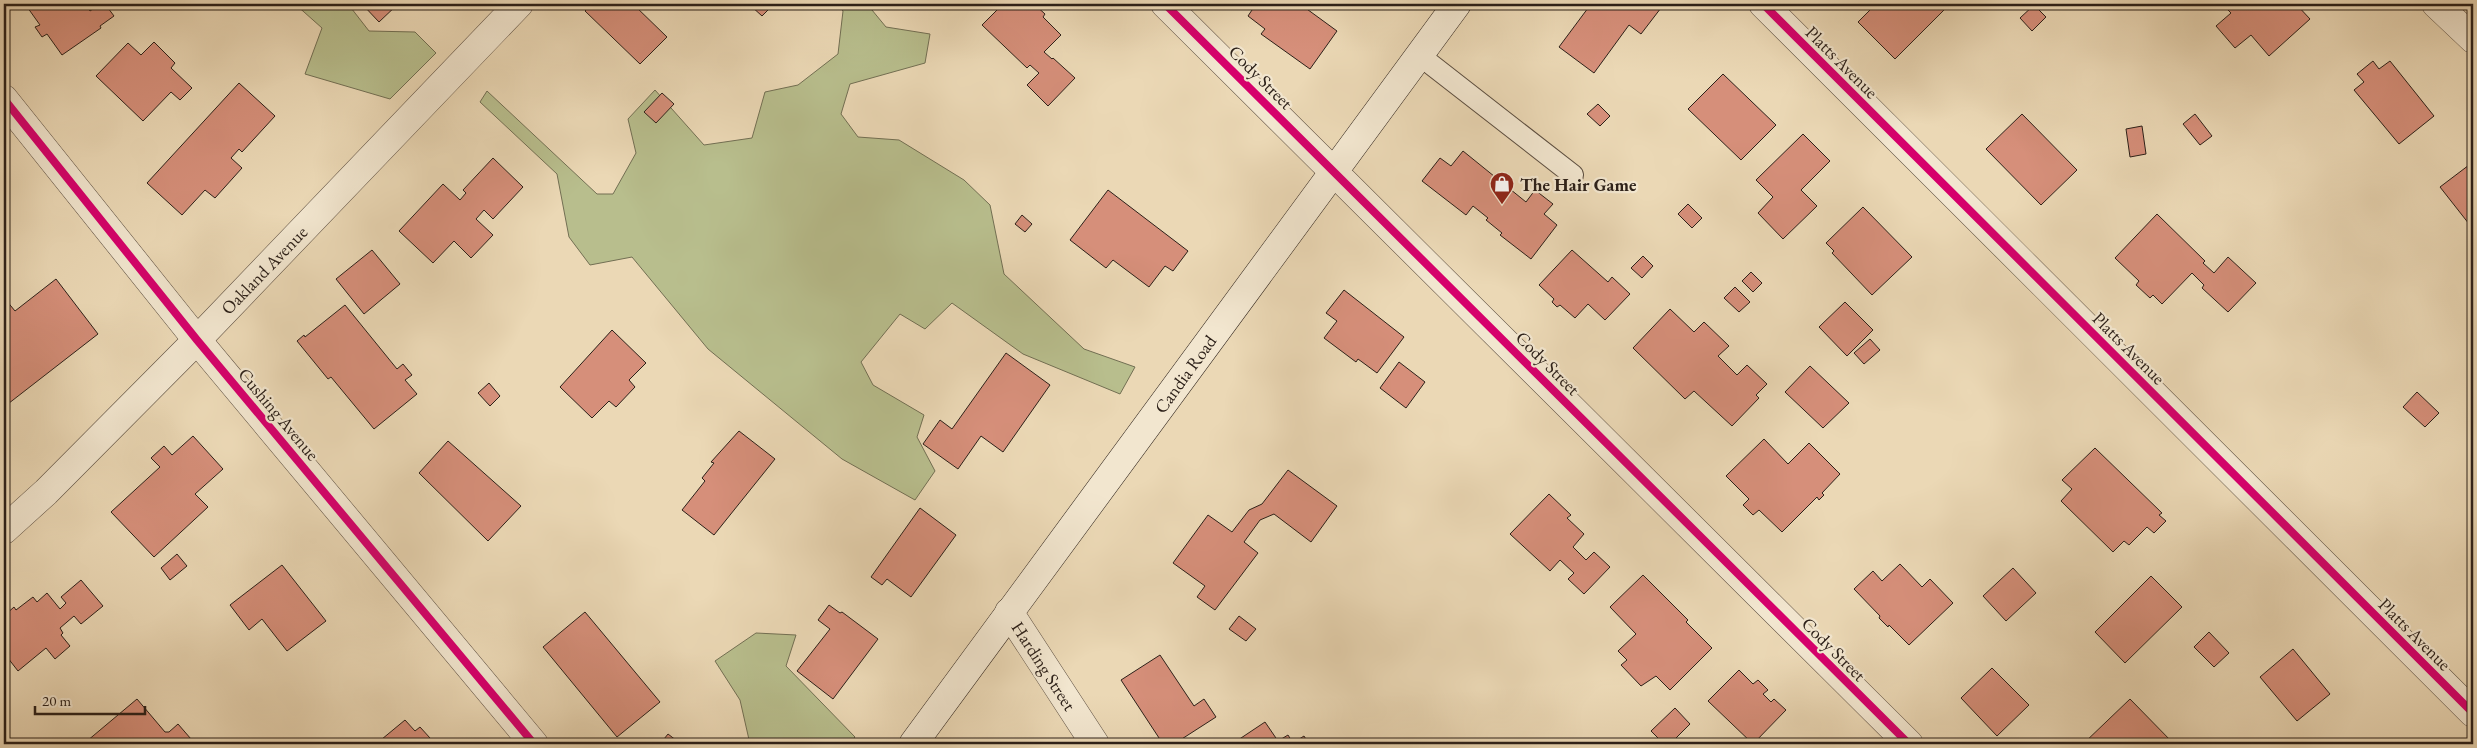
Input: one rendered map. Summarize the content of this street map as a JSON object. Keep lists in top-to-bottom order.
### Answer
{
  "streets": {
    "street": [
      "Platts Avenue",
      "Cody Street",
      "Oakland Avenue",
      "Candia Road",
      "Cushing Avenue",
      "Harding Street"
    ]
  },
  "crossings": [
    ["Cody Street", "Candia Road"],
    ["Oakland Avenue", "Cushing Avenue"],
    ["Candia Road", "Harding Street"]
  ],
  "places": {
    "shop": ["The Hair Game"]
  },
  "scale_bar": "20 m"
}
